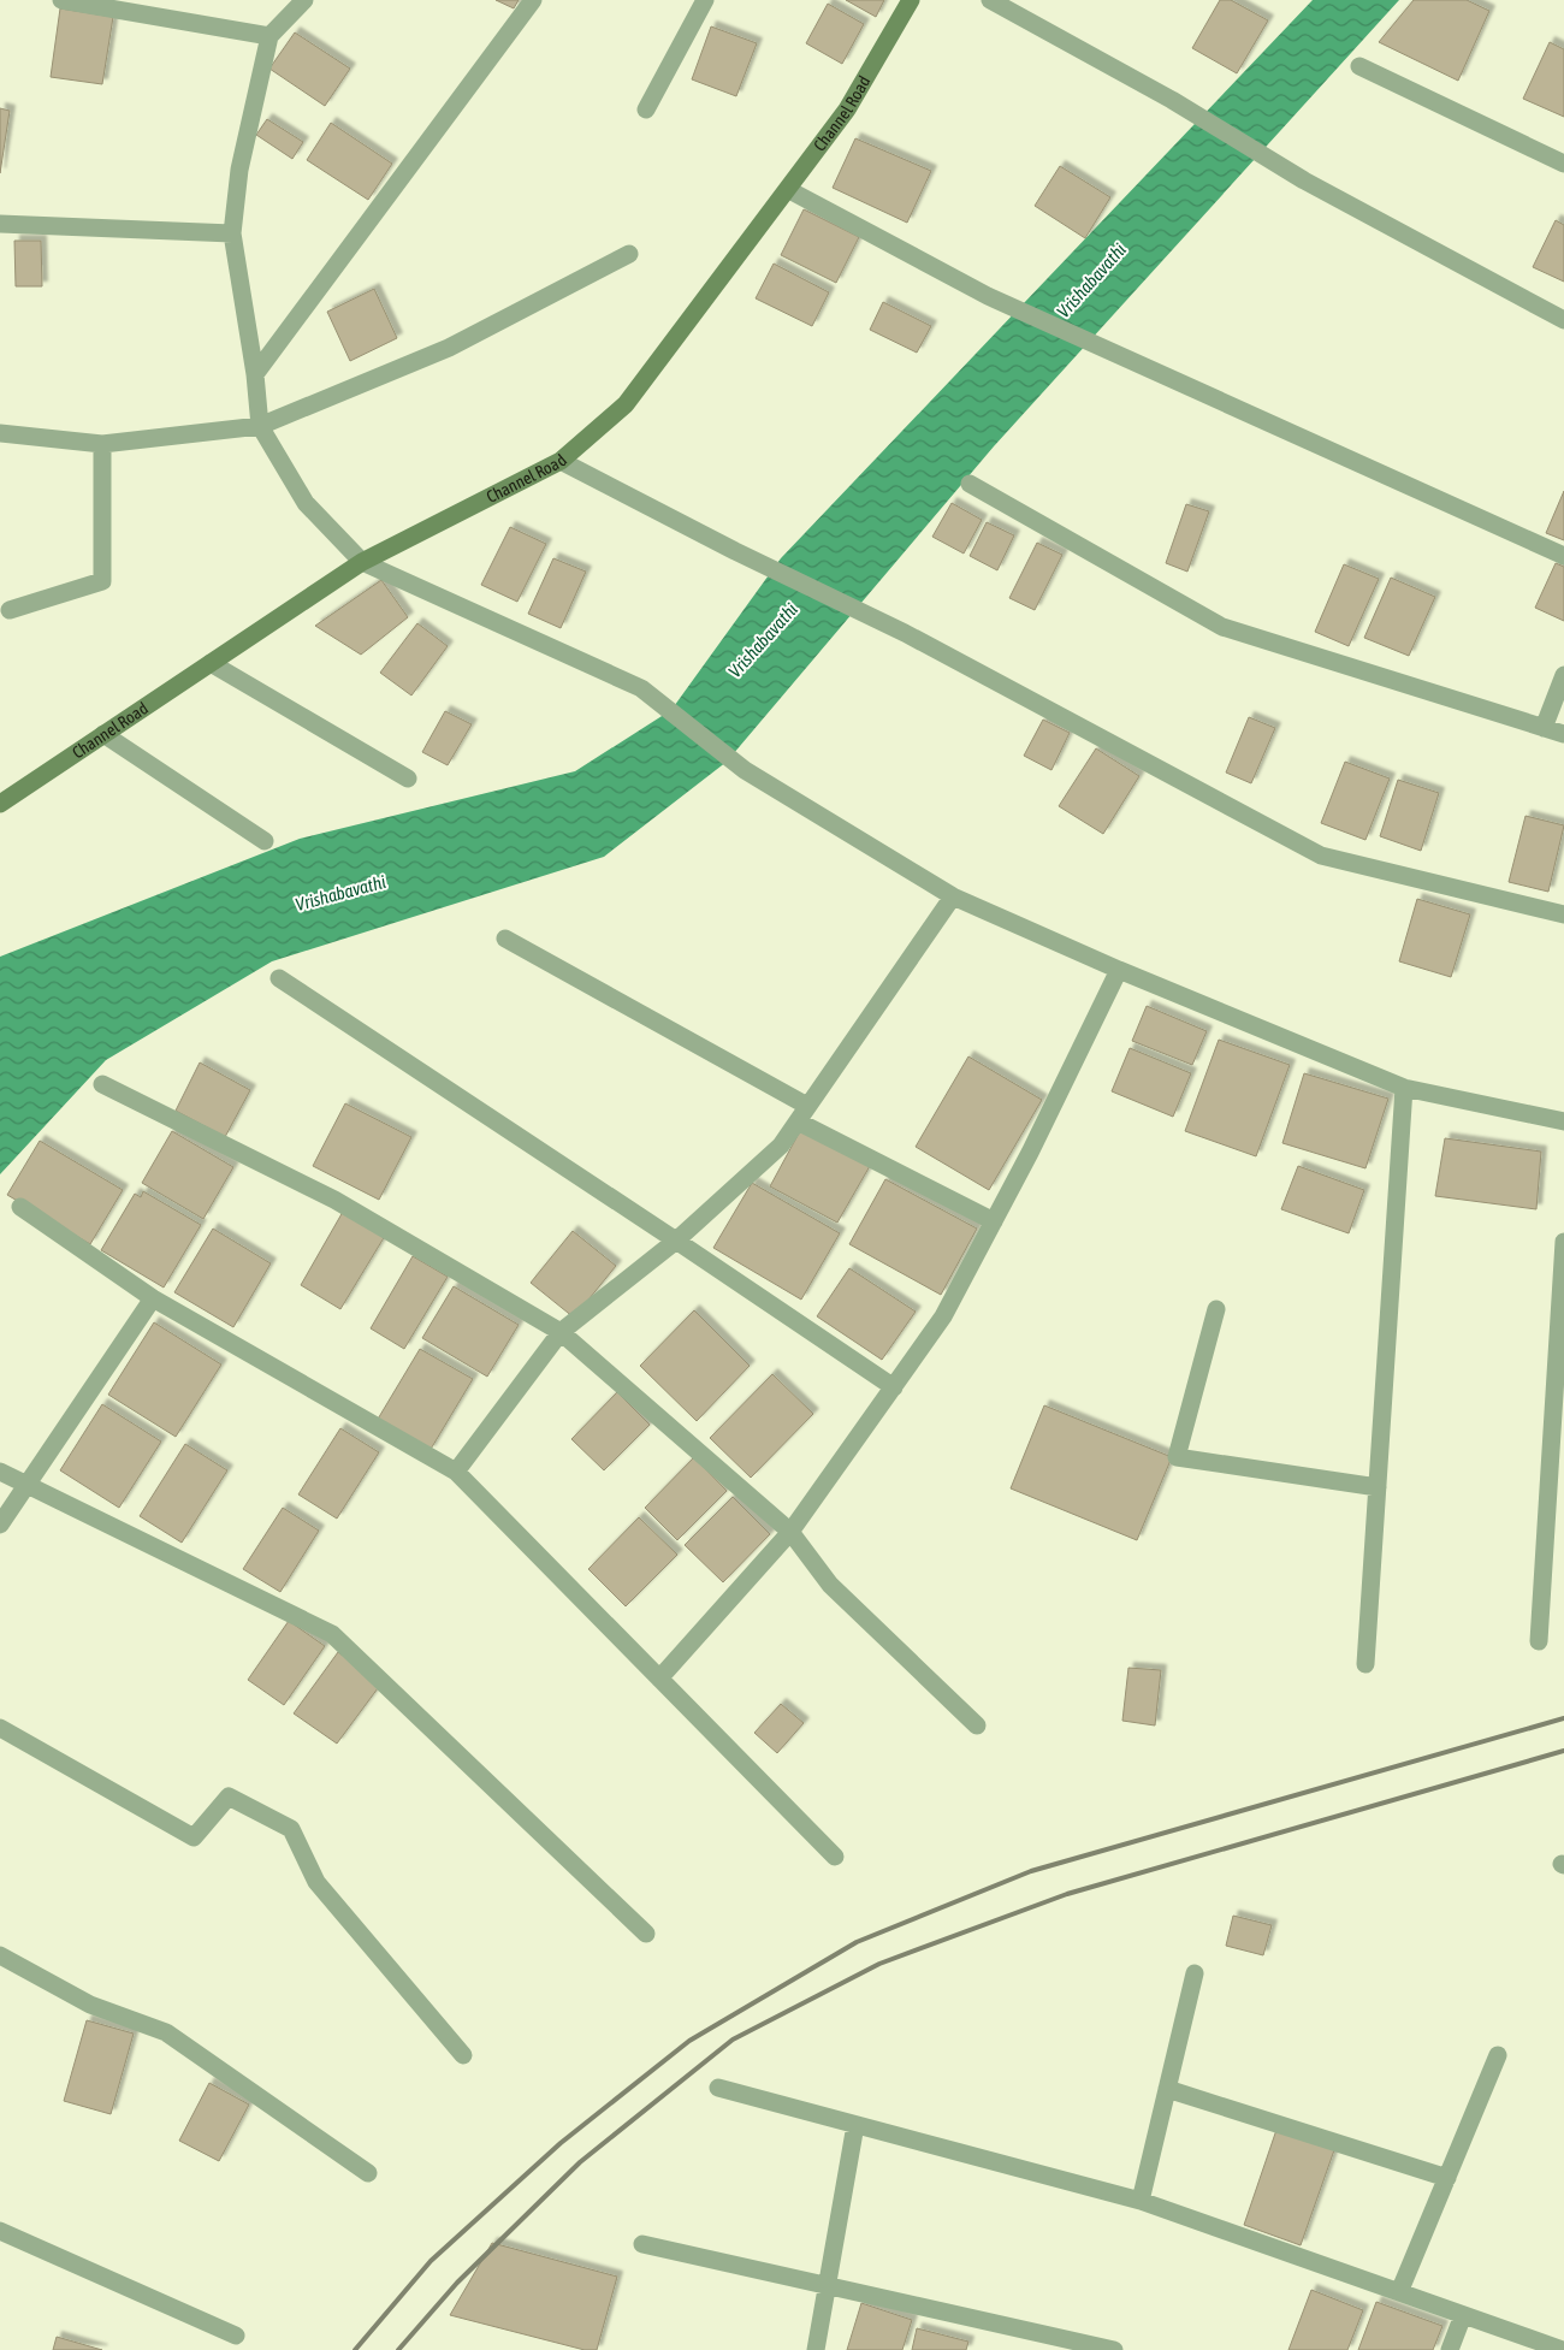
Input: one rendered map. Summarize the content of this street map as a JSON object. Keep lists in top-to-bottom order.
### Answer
{
  "streets": {
    "street": ["Channel Road"]
  },
  "water": ["Vrishabavathi"]
}
